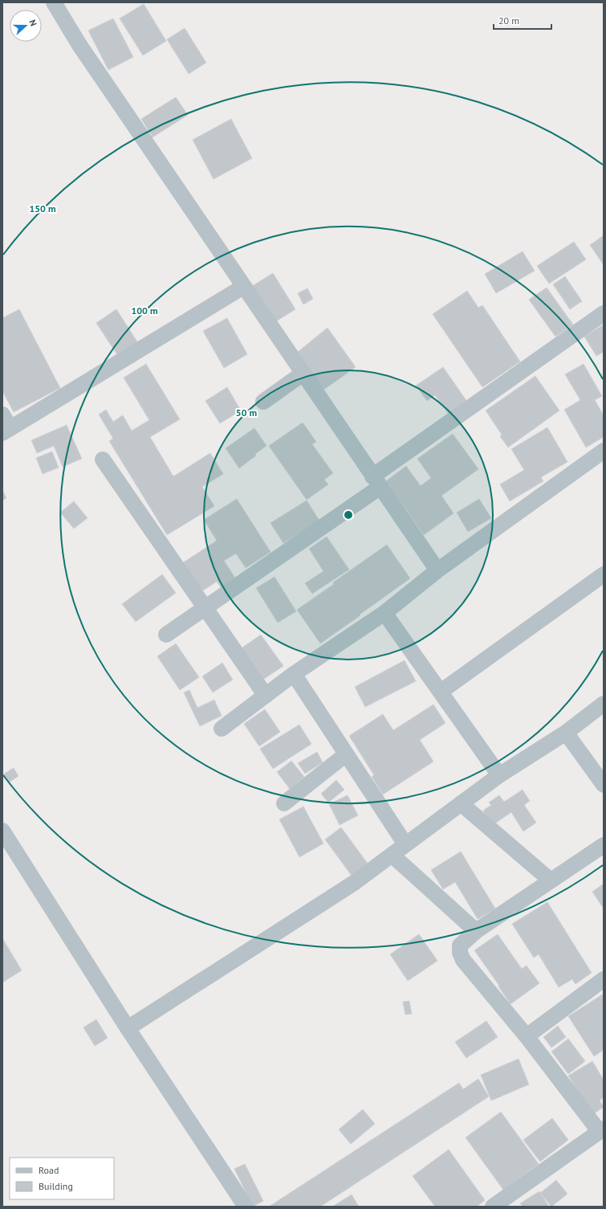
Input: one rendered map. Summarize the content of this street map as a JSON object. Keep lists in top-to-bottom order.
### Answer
{
  "legend": ["Road", "Building"],
  "scale_bar": "20 m",
  "north": "right",
  "rings": ["150 m", "100 m", "50 m"]
}
